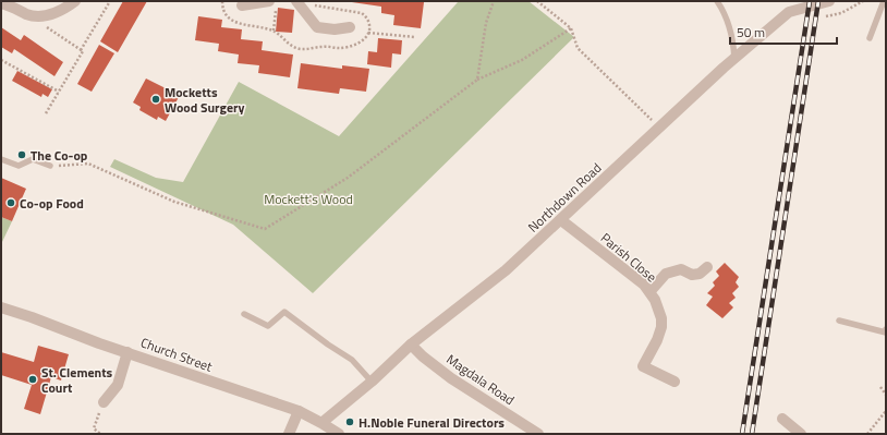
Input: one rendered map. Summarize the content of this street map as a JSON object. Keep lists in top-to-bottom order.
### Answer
{
  "streets": {
    "street": [
      "Northdown Road",
      "Parish Close",
      "Church Street",
      "Magdala Road"
    ]
  },
  "crossings": [
    ["Northdown Road", "Parish Close"],
    ["Northdown Road", "Church Street"],
    ["Northdown Road", "Magdala Road"]
  ],
  "parks": ["Mockett's Wood"],
  "places": [
    "Mocketts Wood Surgery",
    "The Co-op",
    "Co-op Food",
    "St. Clements Court",
    "H.Noble Funeral Directors"
  ],
  "scale_bar": "50 m"
}
